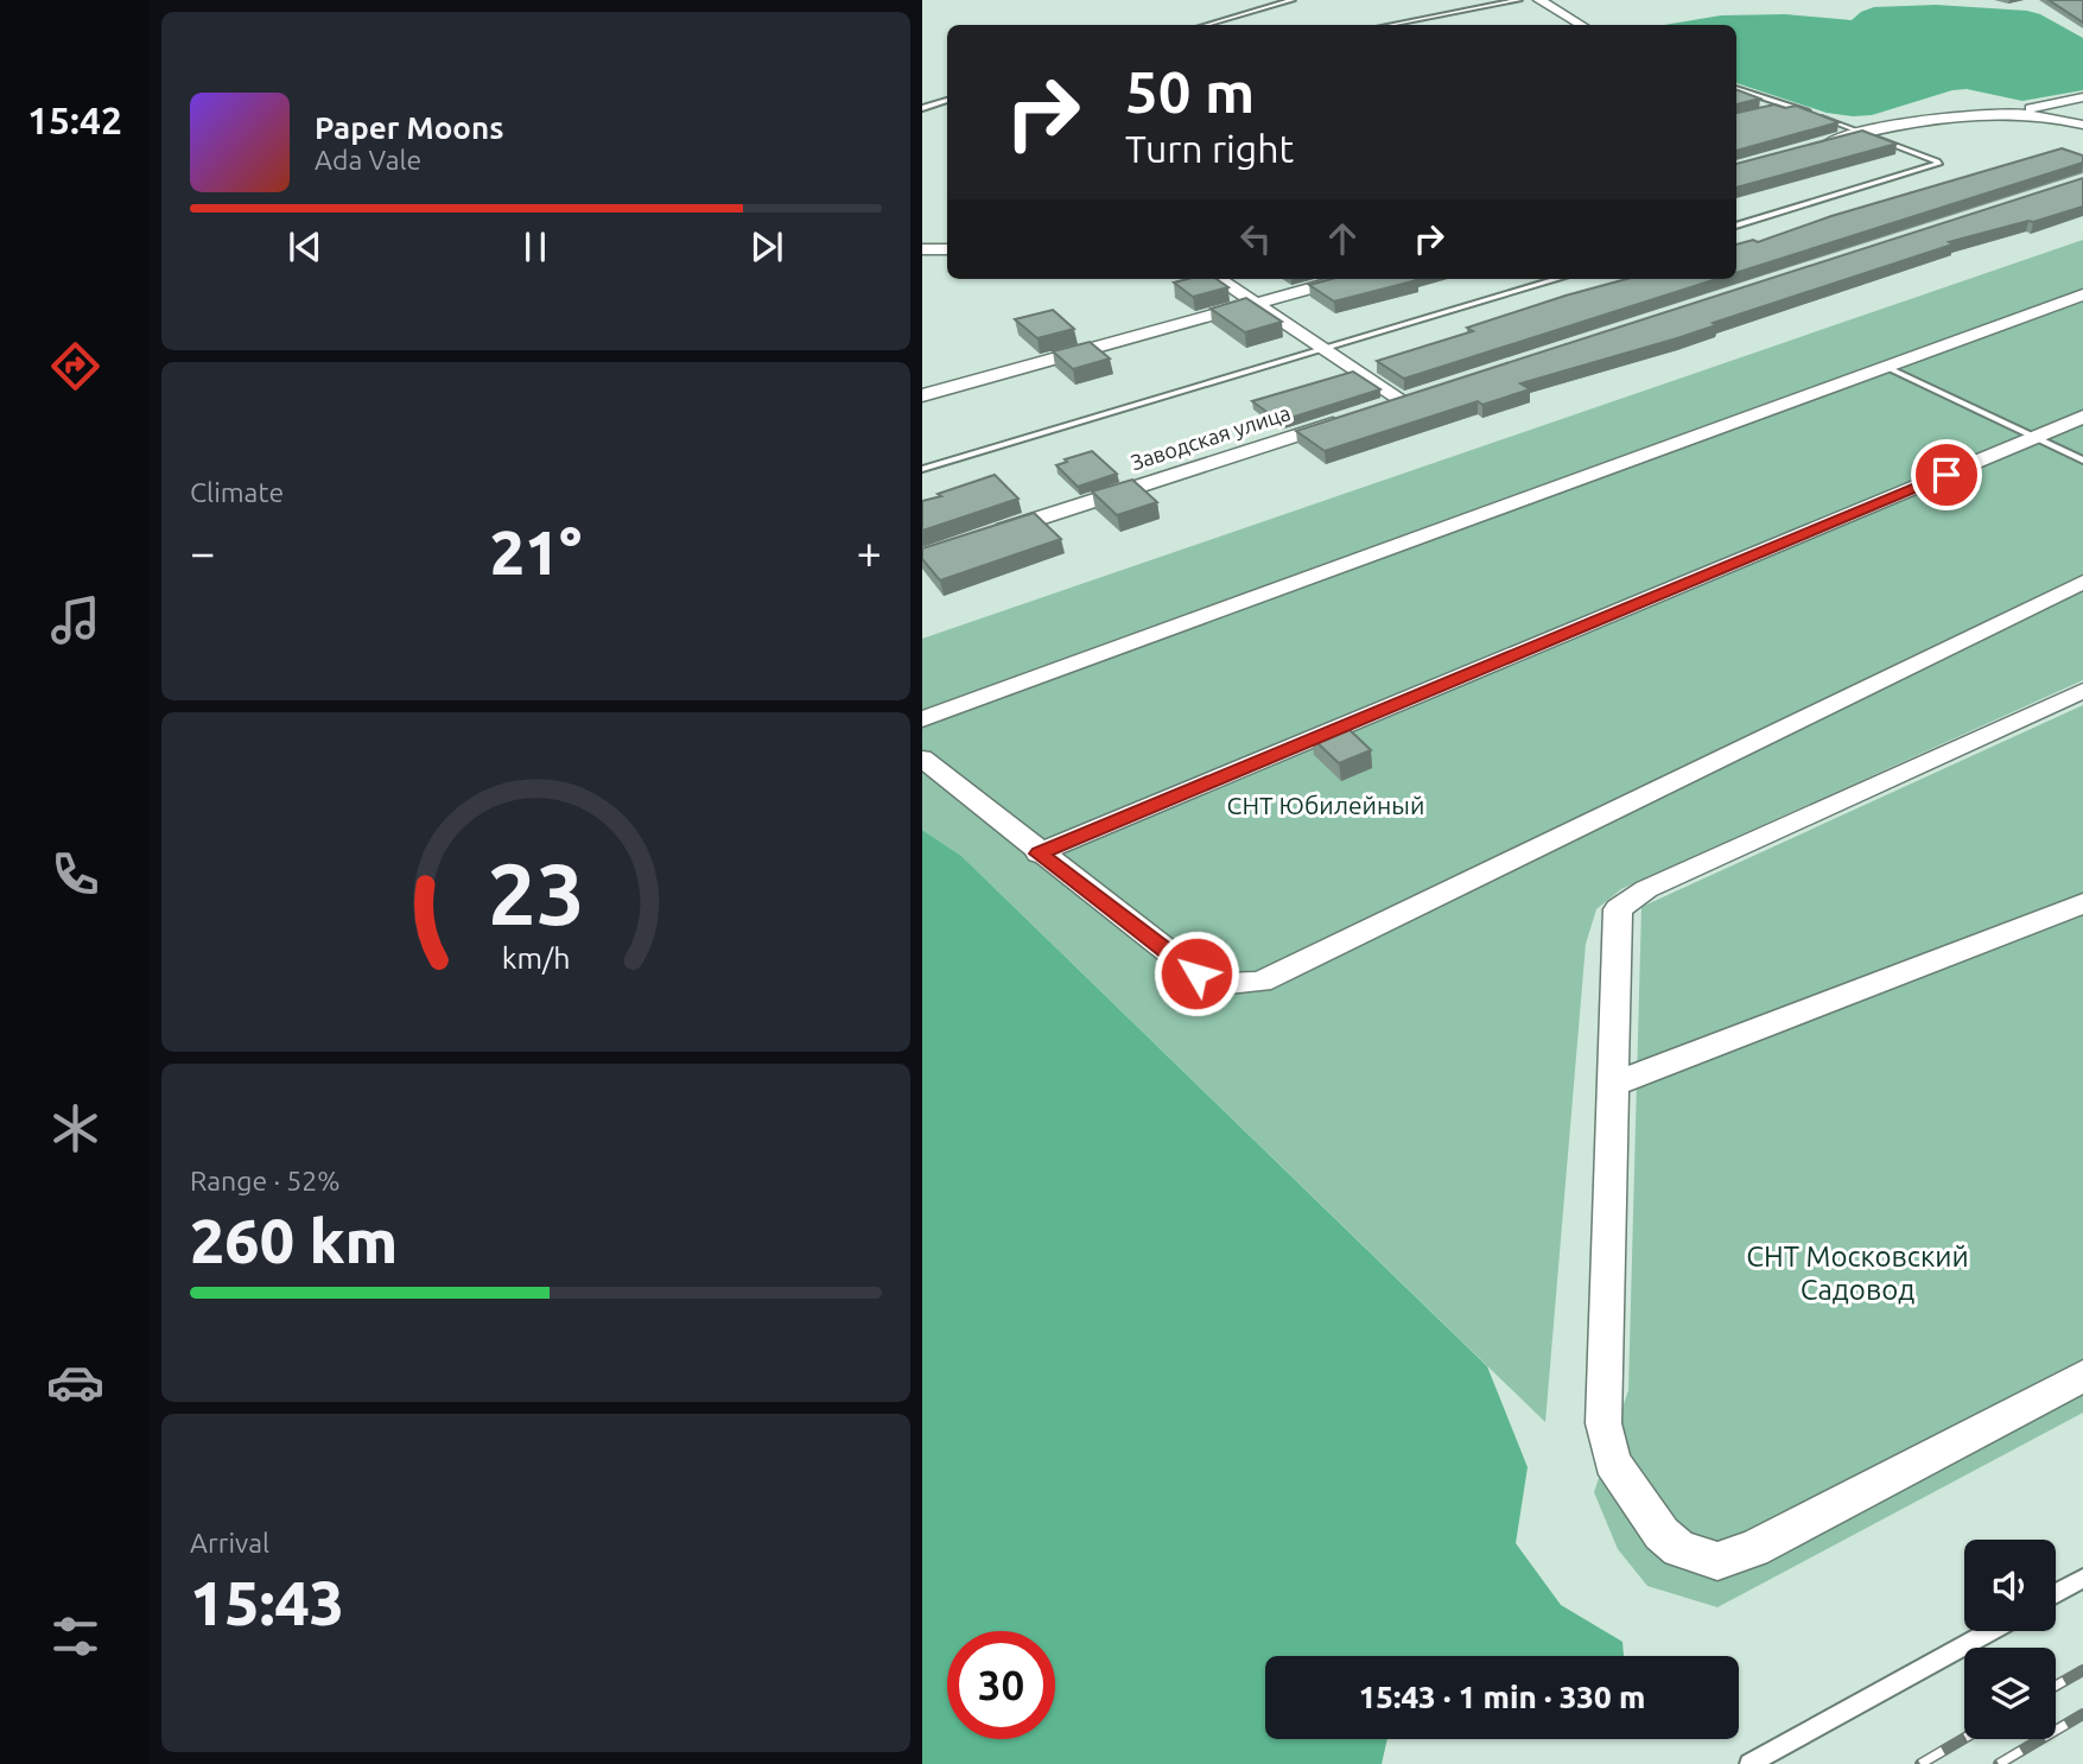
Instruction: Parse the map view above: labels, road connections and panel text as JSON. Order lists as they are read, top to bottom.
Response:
{
  "streets": {
    "street": ["Заводская улица"]
  },
  "parks": ["СНТ Юбилейный", "СНТ Московский Садовод"],
  "page": {
    "tabs": "15:42",
    "turn": ["50 m", "Turn right"],
    "song": ["Paper Moons", "Ada Vale"],
    "tile": [
      "Climate",
      ["Range · 52%", "260 km"],
      ["Arrival", "15:43"]
    ],
    "heat": ["−", "21°", "+"],
    "limit": "30",
    "trip": "15:43 · 1 min · 330 m",
    "gauge": ["23", "km/h"]
  }
}
